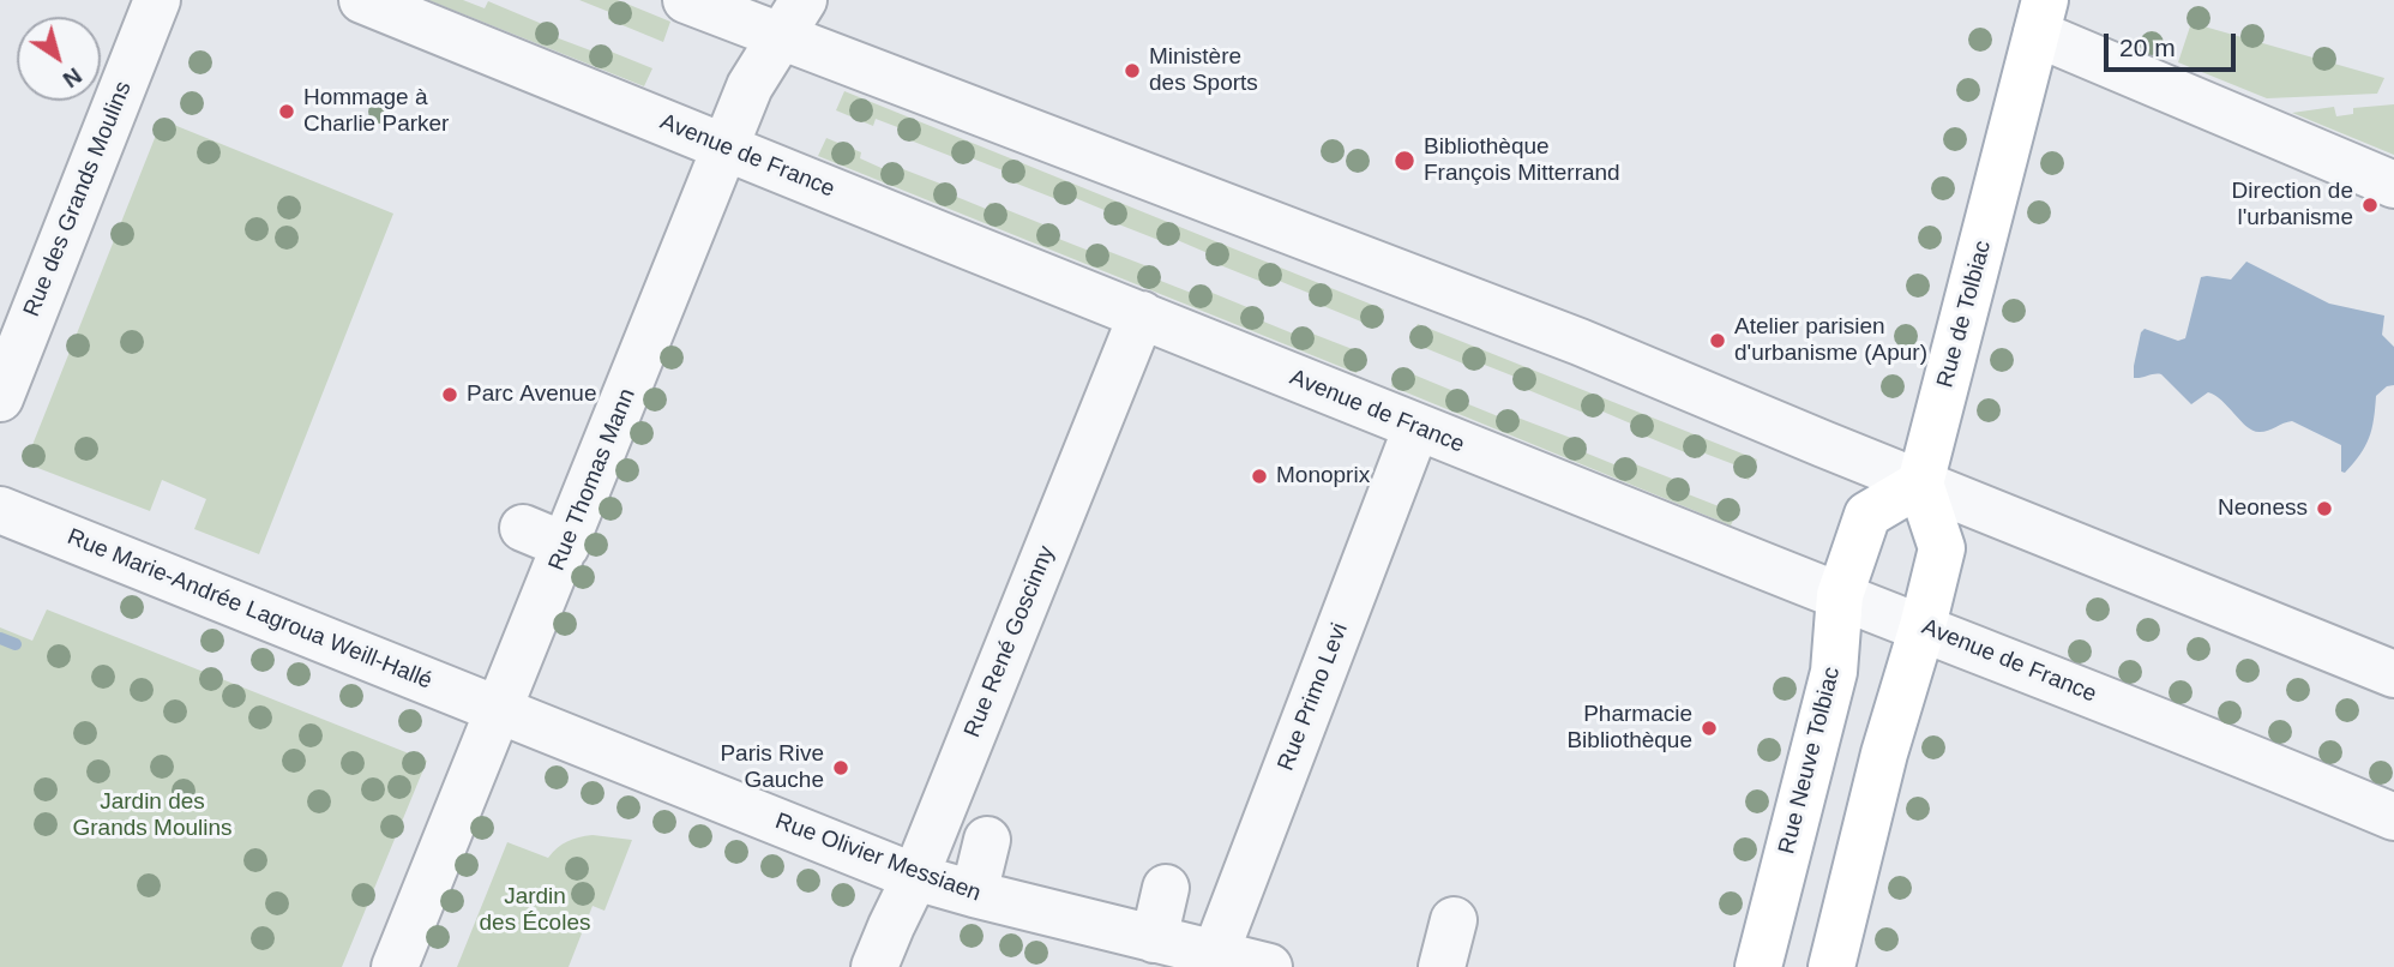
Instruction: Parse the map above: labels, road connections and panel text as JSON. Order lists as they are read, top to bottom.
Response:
{
  "streets": {
    "main road": ["Rue de Tolbiac", "Rue Neuve Tolbiac"],
    "street": [
      "Avenue de France",
      "Rue des Grands Moulins",
      "Rue Thomas Mann",
      "Rue Marie-Andrée Lagroua Weill-Hallé",
      "Rue René Goscinny",
      "Rue Primo Levi",
      "Rue Olivier Messiaen"
    ]
  },
  "crossings": [
    ["Avenue de France", "Rue Thomas Mann"],
    ["Avenue de France", "Rue René Goscinny"],
    ["Avenue de France", "Rue Primo Levi"],
    ["Avenue de France", "Rue Neuve Tolbiac"],
    ["Rue de Tolbiac", "Rue Neuve Tolbiac"],
    ["Rue Thomas Mann", "Rue Marie-Andrée Lagroua Weill-Hallé"],
    ["Rue Thomas Mann", "Rue Olivier Messiaen"],
    ["Rue Marie-Andrée Lagroua Weill-Hallé", "Rue Olivier Messiaen"],
    ["Rue René Goscinny", "Rue Olivier Messiaen"],
    ["Rue Primo Levi", "Rue Olivier Messiaen"]
  ],
  "parks": ["Jardin des Grands Moulins", "Jardin des Écoles"],
  "places": [
    "Ministère des Sports",
    "Hommage à Charlie Parker",
    "Bibliothèque François Mitterrand",
    "Direction de l'urbanisme",
    "Atelier parisien d'urbanisme (Apur)",
    "Parc Avenue",
    "Monoprix",
    "Neoness",
    "Pharmacie Bibliothèque",
    "Paris Rive Gauche"
  ],
  "scale_bar": "20 m",
  "north": "bottom right"
}
